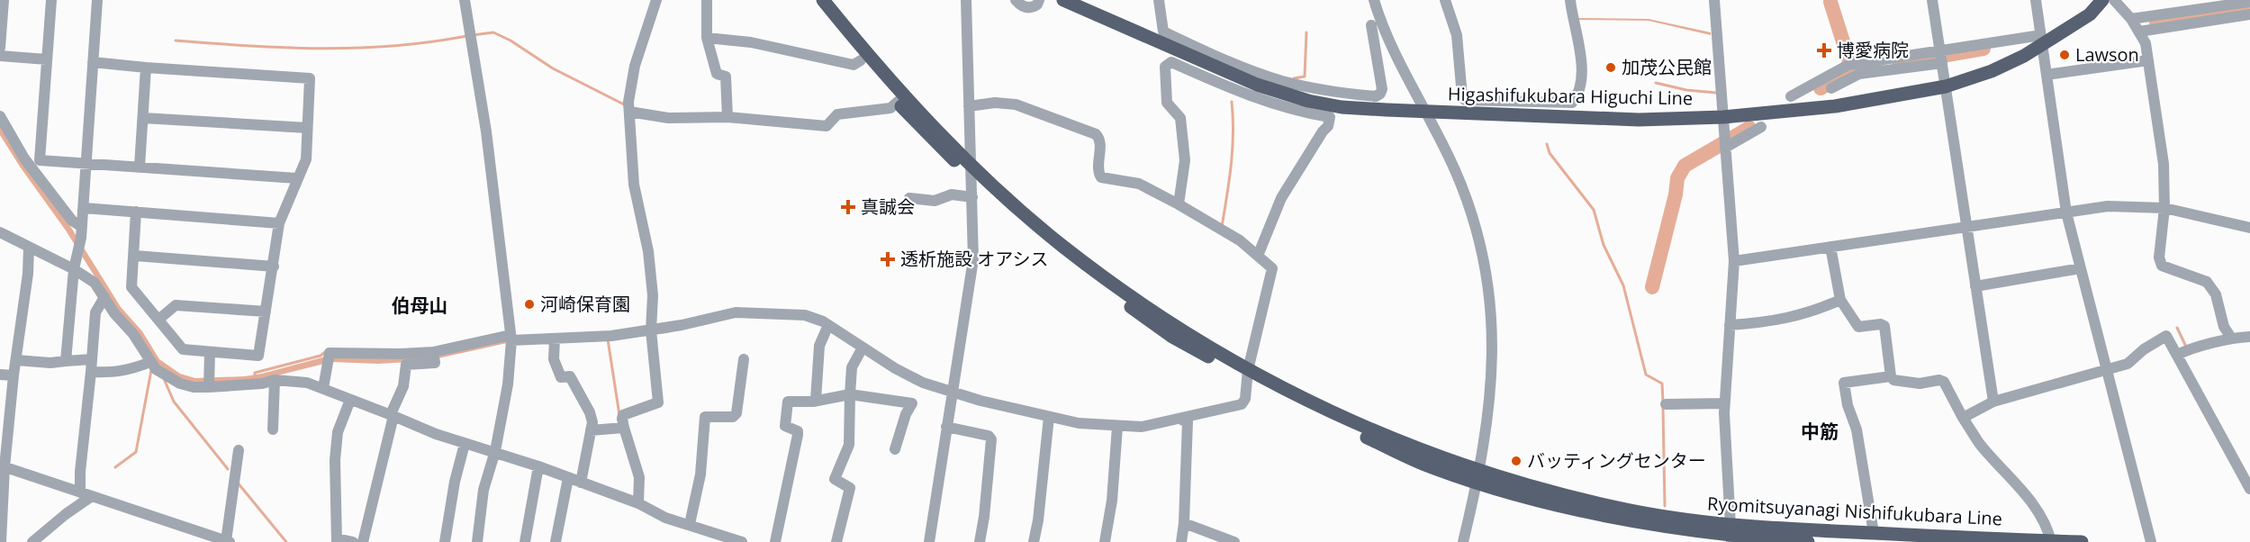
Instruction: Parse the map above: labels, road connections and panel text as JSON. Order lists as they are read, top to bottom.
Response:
{
  "streets": {
    "main road": ["Higashifukubara Higuchi Line", "Ryomitsuyanagi Nishifukubara Line"]
  },
  "districts": ["伯母山", "中筋"],
  "places": {
    "health": ["博愛病院", "真誠会", "透析施設 オアシス"],
    "other": [
      "Lawson",
      "加茂公民館",
      "河崎保育園",
      "バッティングセンター"
    ]
  }
}
